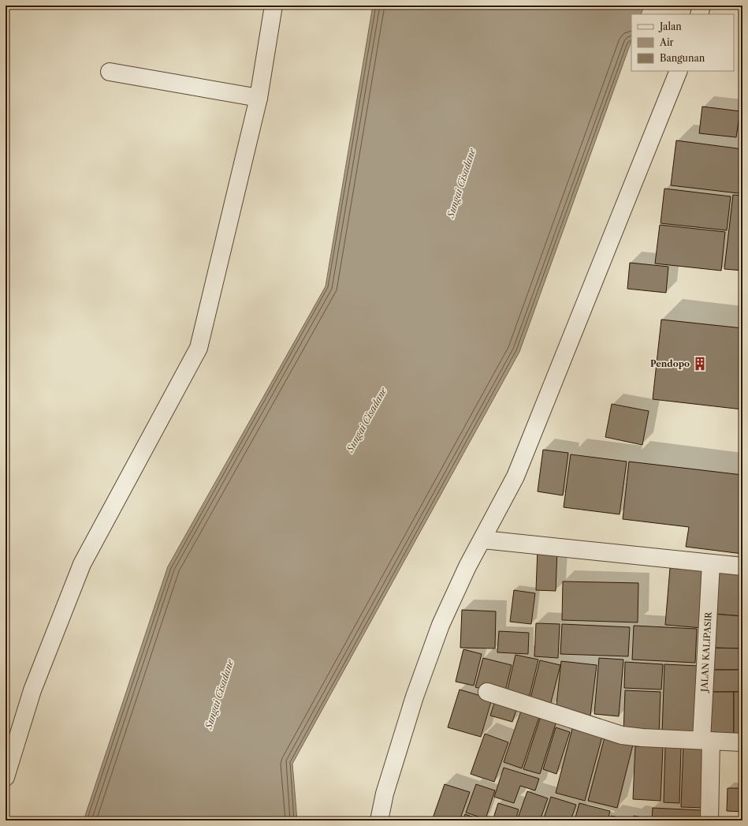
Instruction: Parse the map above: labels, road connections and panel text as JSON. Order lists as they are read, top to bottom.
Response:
{
  "streets": {
    "street": ["JALAN KALIPASIR"]
  },
  "water": ["Sungai Cisadane"],
  "places": {
    "building": ["Pendopo"]
  },
  "legend": ["Jalan", "Air", "Bangunan"]
}
